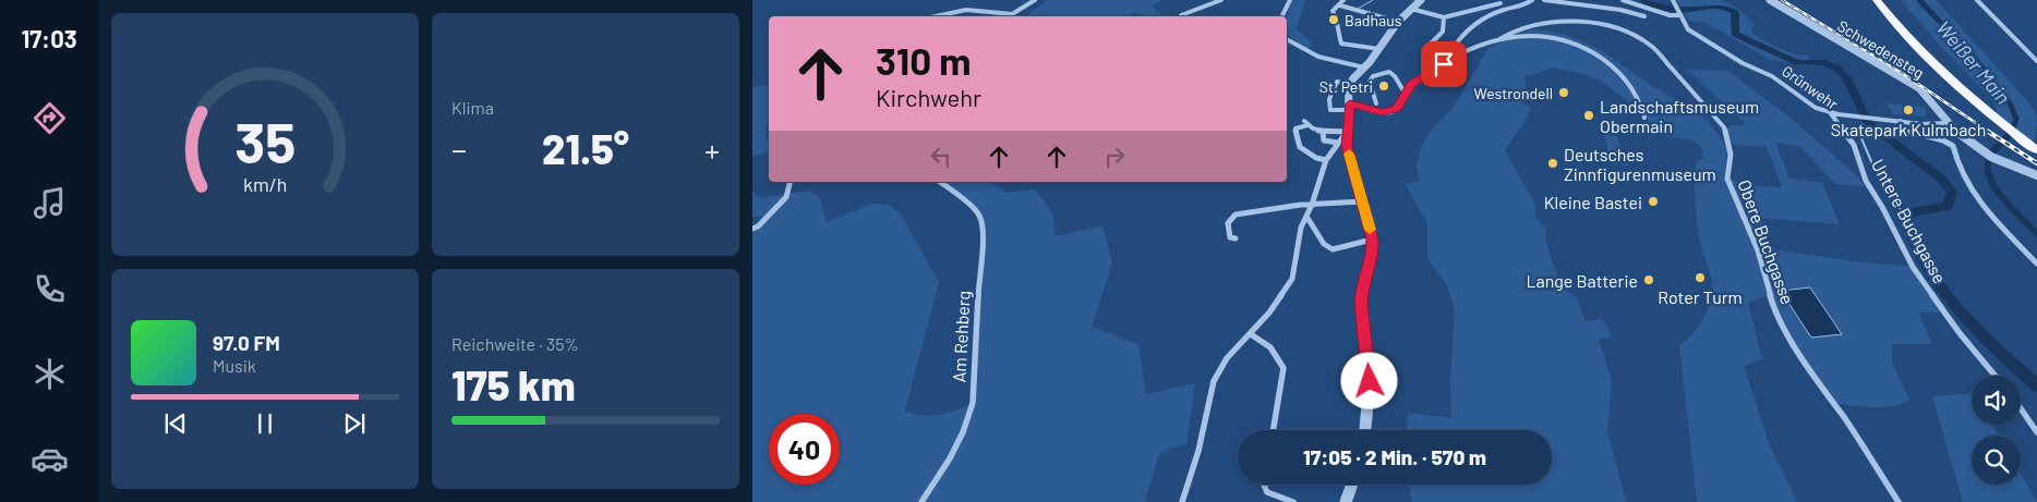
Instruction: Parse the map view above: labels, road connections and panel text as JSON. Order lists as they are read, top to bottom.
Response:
{
  "streets": {
    "street": [
      "Schwedensteg",
      "Grünwehr",
      "Untere Buchgasse",
      "Obere Buchgasse",
      "Am Rehberg"
    ]
  },
  "crossings": [
    ["Grünwehr", "Untere Buchgasse"]
  ],
  "water": ["Weißer Main"],
  "places": [
    "Badhaus",
    "St. Petri",
    "Westrondell",
    "Skatepark Kulmbach",
    "Landschaftsmuseum Obermain",
    "Deutsches Zinnfigurenmuseum",
    "Kleine Bastei",
    "Roter Turm",
    "Lange Batterie"
  ],
  "page": {
    "tabs": "17:03",
    "tile": [
      "Klima",
      ["Reichweite · 35%", "175 km"]
    ],
    "turn": ["310 m", "Kirchwehr"],
    "heat": ["−", "21.5°", "+"],
    "song": ["97.0 FM", "Musik"],
    "limit": "40",
    "trip": "17:05 · 2 Min. · 570 m",
    "gauge": ["35", "km/h"]
  }
}
